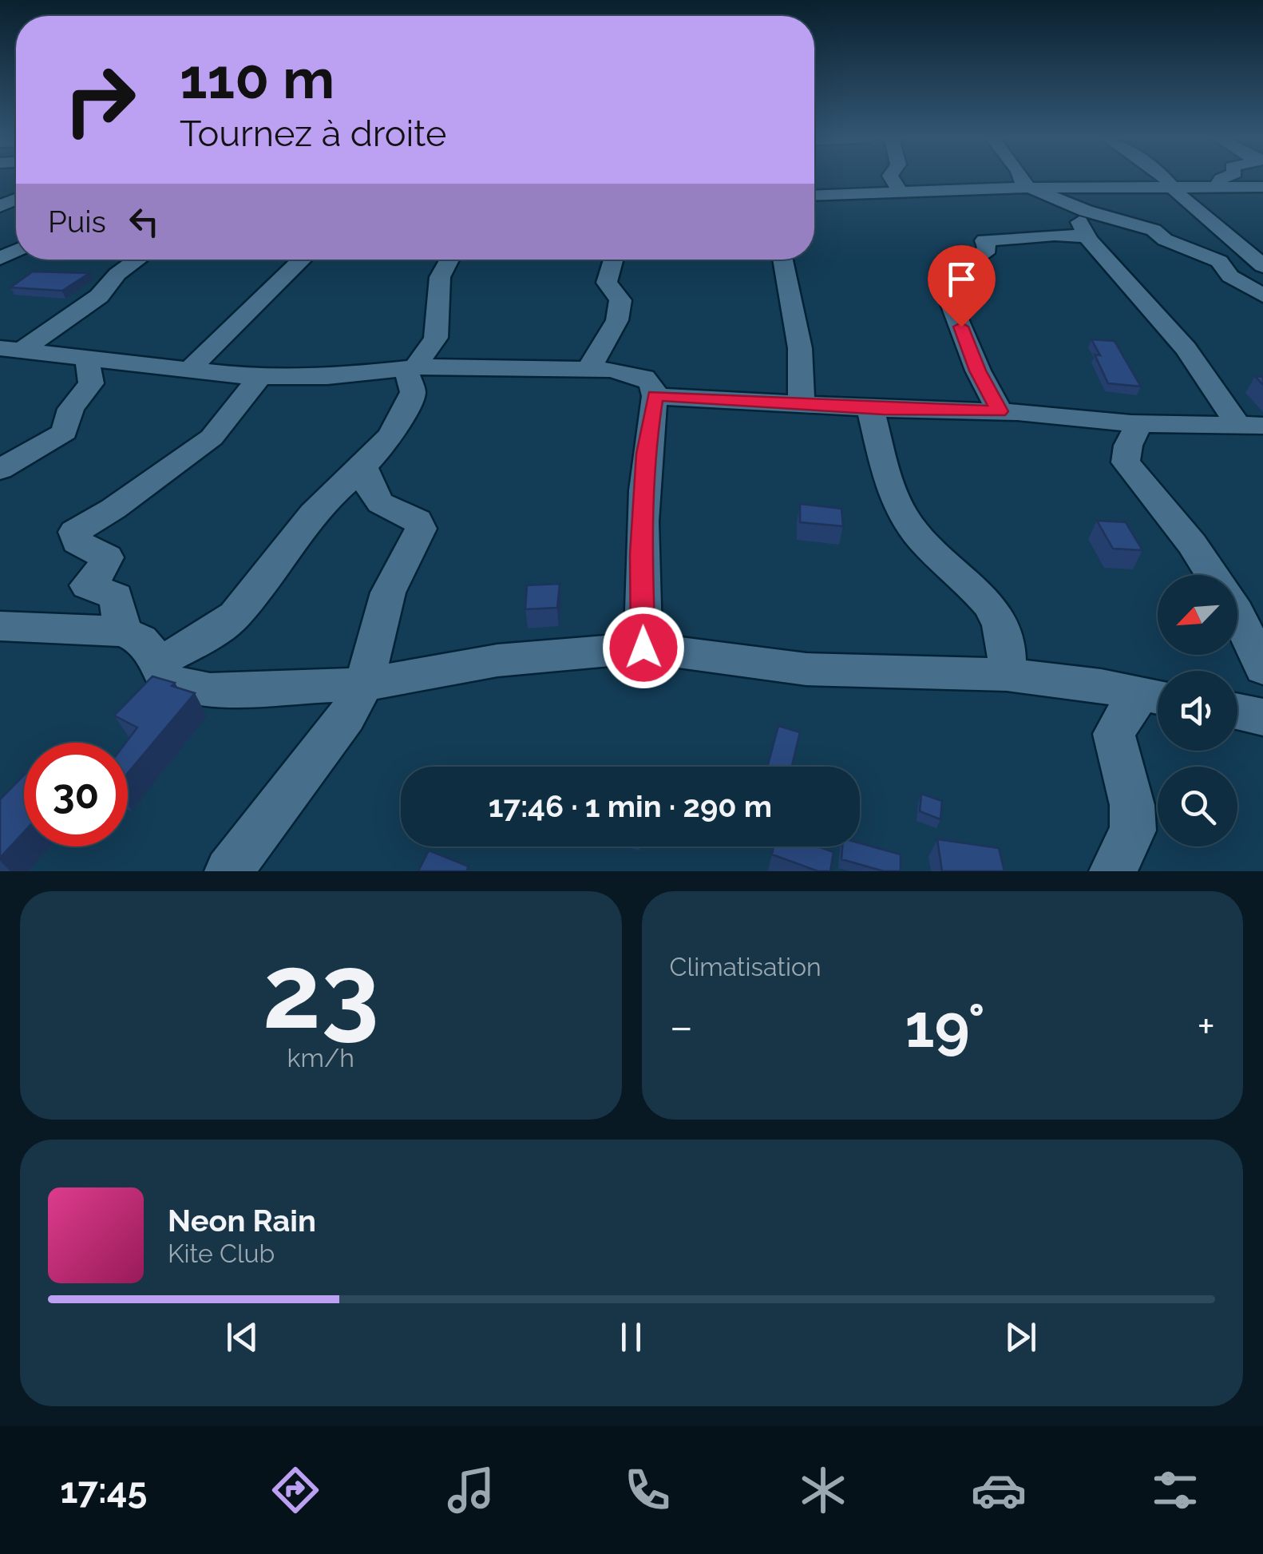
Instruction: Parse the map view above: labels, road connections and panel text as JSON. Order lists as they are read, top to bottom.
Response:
{
  "north": "bottom left",
  "page": {
    "turn": ["110 m", "Tournez à droite"],
    "then": "Puis",
    "limit": "30",
    "trip": "17:46 · 1 min · 290 m",
    "tile": [
      ["23", "km/h"],
      "Climatisation"
    ],
    "heat": ["−", "19°", "+"],
    "song": ["Neon Rain", "Kite Club"],
    "tabs": "17:45"
  }
}
